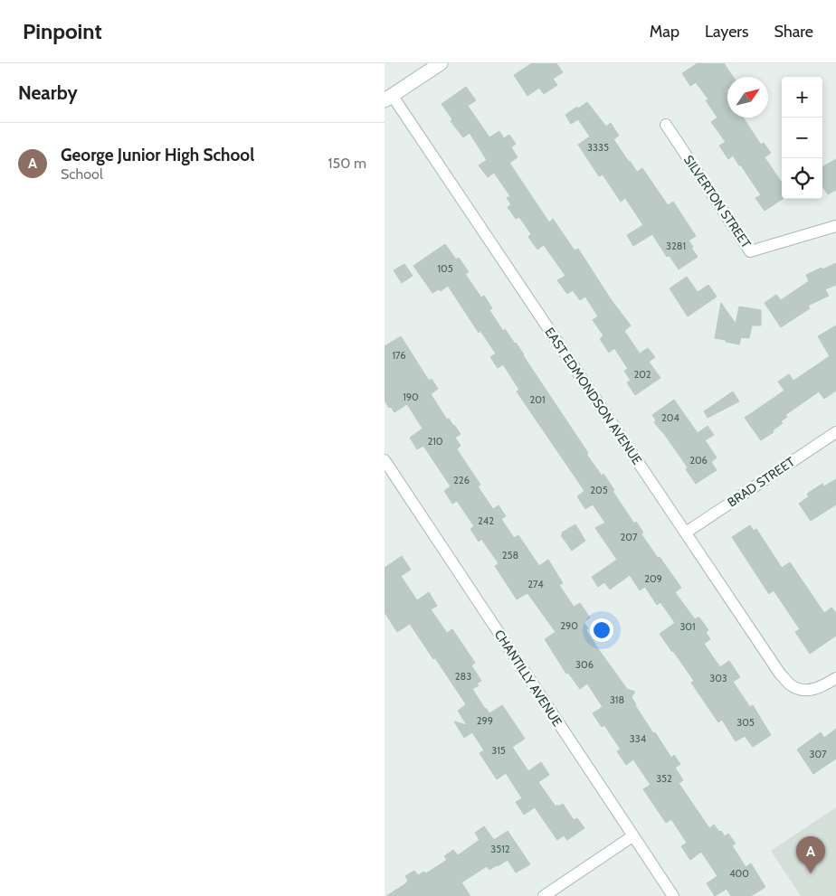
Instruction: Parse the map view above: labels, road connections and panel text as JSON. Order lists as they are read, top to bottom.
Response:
{
  "streets": {
    "street": [
      "SILVERTON STREET",
      "EAST EDMONDSON AVENUE",
      "BRAD STREET",
      "CHANTILLY AVENUE"
    ]
  },
  "crossings": [
    ["EAST EDMONDSON AVENUE", "BRAD STREET"]
  ],
  "house_numbers": [
    "3335",
    "3281",
    "105",
    "176",
    "202",
    "190",
    "201",
    "204",
    "210",
    "206",
    "226",
    "205",
    "242",
    "207",
    "258",
    "209",
    "274",
    "290",
    "301",
    "306",
    "283",
    "303",
    "318",
    "299",
    "305",
    "334",
    "315",
    "307",
    "352",
    "3512",
    "400"
  ],
  "north": "top right",
  "page": {
    "header": "Pinpoint",
    "nav": ["Map", "Layers", "Share"],
    "heading": "Nearby",
    "map_buttons": ["+", "−"],
    "list": [
      {
        "mark": "A",
        "name": "George Junior High School",
        "note": "School",
        "value": "150 m"
      }
    ],
    "pins": "A"
  }
}
